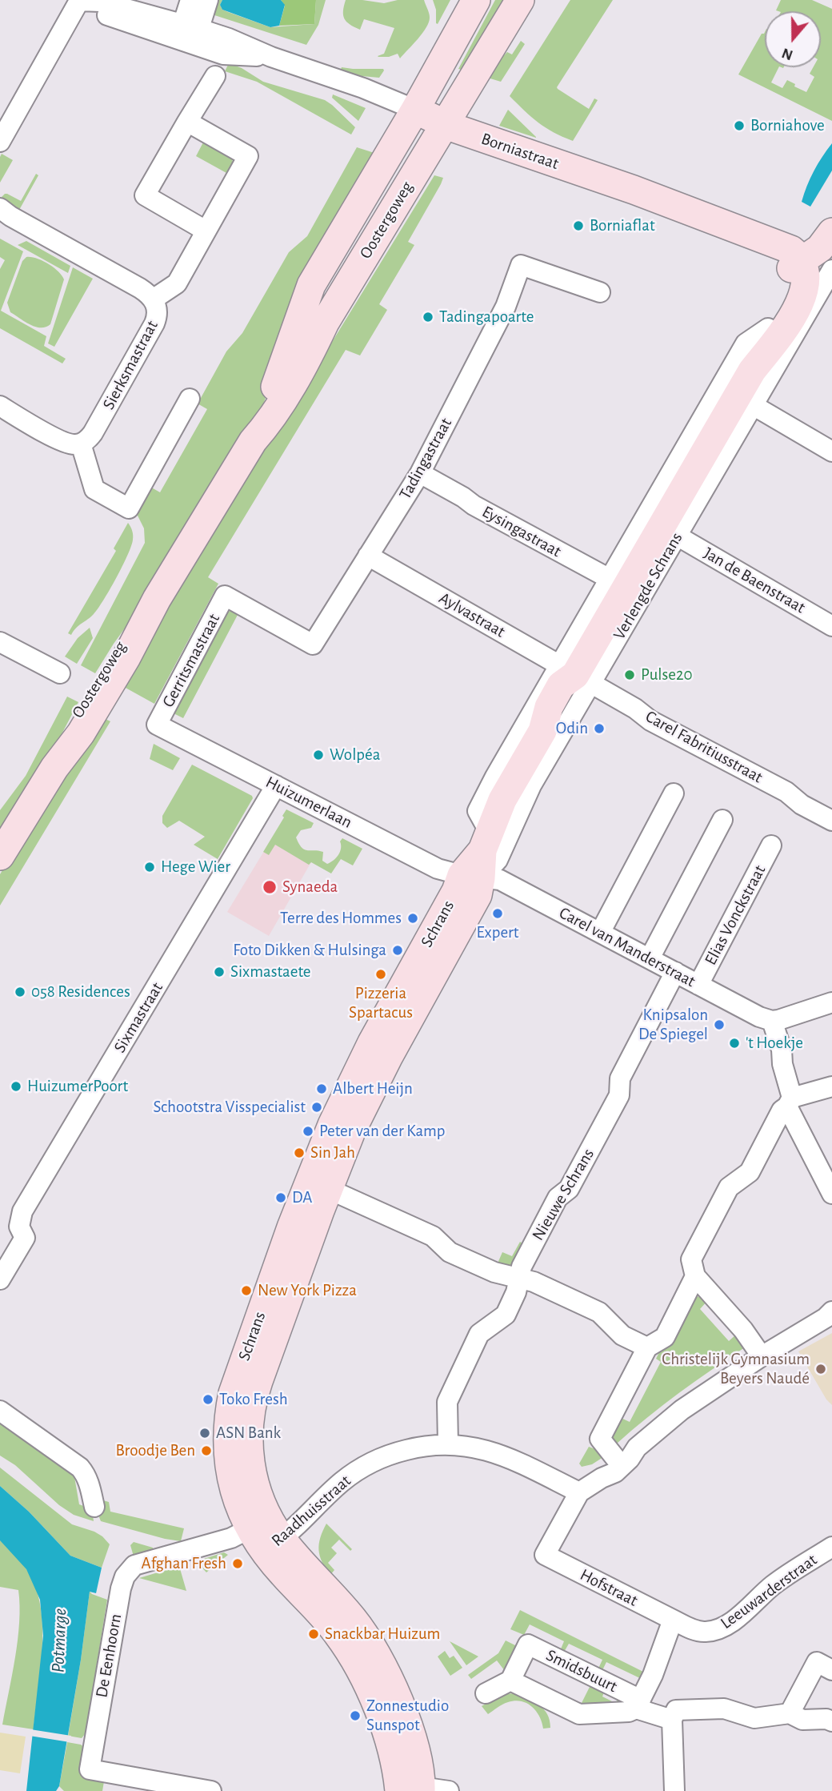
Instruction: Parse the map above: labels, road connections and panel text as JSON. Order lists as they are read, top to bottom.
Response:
{
  "streets": {
    "street": [
      "Borniastraat",
      "Oostergoweg",
      "Sierksmastraat",
      "Tadingastraat",
      "Eysingastraat",
      "Jan de Baenstraat",
      "Verlengde Schrans",
      "Aylvastraat",
      "Gerritsmastraat",
      "Carel Fabritiusstraat",
      "Huizumerlaan",
      "Elias Vonckstraat",
      "Schrans",
      "Carel van Manderstraat",
      "Sixmastraat",
      "Nieuwe Schrans",
      "Raadhuisstraat",
      "Hofstraat",
      "Leeuwarderstraat",
      "De Eenhoorn",
      "Smidsbuurt"
    ]
  },
  "crossings": [
    ["Borniastraat", "Oostergoweg"],
    ["Borniastraat", "Verlengde Schrans"],
    ["Tadingastraat", "Eysingastraat"],
    ["Tadingastraat", "Aylvastraat"],
    ["Tadingastraat", "Gerritsmastraat"],
    ["Eysingastraat", "Verlengde Schrans"],
    ["Jan de Baenstraat", "Verlengde Schrans"],
    ["Verlengde Schrans", "Aylvastraat"],
    ["Verlengde Schrans", "Carel Fabritiusstraat"],
    ["Verlengde Schrans", "Huizumerlaan"],
    ["Verlengde Schrans", "Schrans"],
    ["Verlengde Schrans", "Carel van Manderstraat"],
    ["Aylvastraat", "Carel Fabritiusstraat"],
    ["Gerritsmastraat", "Huizumerlaan"],
    ["Huizumerlaan", "Schrans"],
    ["Huizumerlaan", "Carel van Manderstraat"],
    ["Huizumerlaan", "Sixmastraat"],
    ["Elias Vonckstraat", "Carel van Manderstraat"],
    ["Schrans", "Carel van Manderstraat"],
    ["Schrans", "Raadhuisstraat"],
    ["Schrans", "De Eenhoorn"],
    ["Carel van Manderstraat", "Nieuwe Schrans"],
    ["Nieuwe Schrans", "Raadhuisstraat"],
    ["Raadhuisstraat", "Hofstraat"],
    ["Raadhuisstraat", "De Eenhoorn"],
    ["Hofstraat", "Leeuwarderstraat"]
  ],
  "water": ["Potmarge"],
  "places": [
    "Borniahove",
    "Borniaflat",
    "Tadingapoarte",
    "Pulse20",
    "Odin",
    "Wolpéa",
    "Hege Wier",
    "Synaeda",
    "Expert",
    "Terre des Hommes",
    "Foto Dikken & Hulsinga",
    "Sixmastaete",
    "Pizzeria Spartacus",
    "058 Residences",
    "Knipsalon De Spiegel",
    "'t Hoekje",
    "HuizumerPoort",
    "Albert Heijn",
    "Schootstra Visspecialist",
    "Peter van der Kamp",
    "Sin Jah",
    "DA",
    "New York Pizza",
    "Christelijk Gymnasium Beyers Naudé",
    "Toko Fresh",
    "ASN Bank",
    "Broodje Ben",
    "Afghan Fresh",
    "Snackbar Huizum",
    "Zonnestudio Sunspot"
  ],
  "north": "bottom"
}
